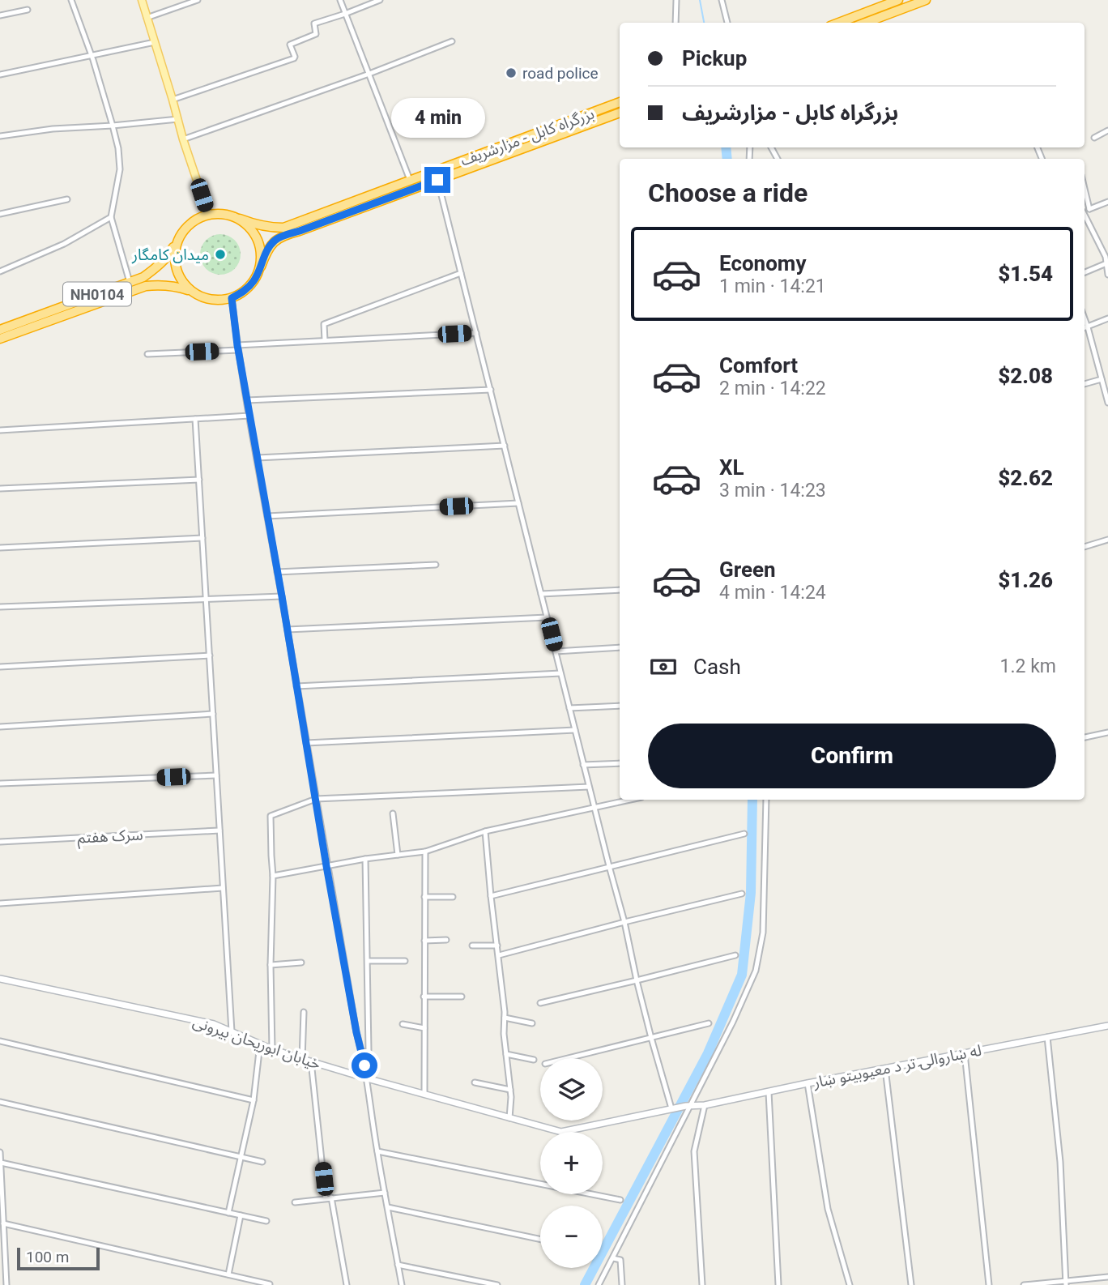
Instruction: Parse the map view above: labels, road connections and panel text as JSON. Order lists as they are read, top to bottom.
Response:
{
  "streets": {
    "highway": ["بزرگراه کابل - مزارشریف", "NH0104"],
    "street": ["سرک هفتم", "خیابان ابوریحان بیرونی", "له ښاروالۍ تر د معیوبیتو ښار"]
  },
  "crossings": [
    ["بزرگراه کابل - مزارشریف", "NH0104"],
    ["خیابان ابوریحان بیرونی", "له ښاروالۍ تر د معیوبیتو ښار"]
  ],
  "places": ["road police", "میدان کامگار"],
  "scale_bar": "100 m",
  "page": {
    "banner": ["Pickup", "بزرگراه کابل - مزارشریف"],
    "bubble": "4 min",
    "heading": "Choose a ride",
    "list": [
      {
        "name": "Economy",
        "note": "1 min · 14:21",
        "value": "$1.54"
      },
      {
        "name": "Comfort",
        "note": "2 min · 14:22",
        "value": "$2.08"
      },
      {
        "name": "XL",
        "note": "3 min · 14:23",
        "value": "$2.62"
      },
      {
        "name": "Green",
        "note": "4 min · 14:24",
        "value": "$1.26"
      }
    ],
    "pay": ["Cash", "1.2 km"],
    "buttons": "Confirm",
    "map_buttons": ["+", "−"],
    "scale": "100 m"
  }
}
